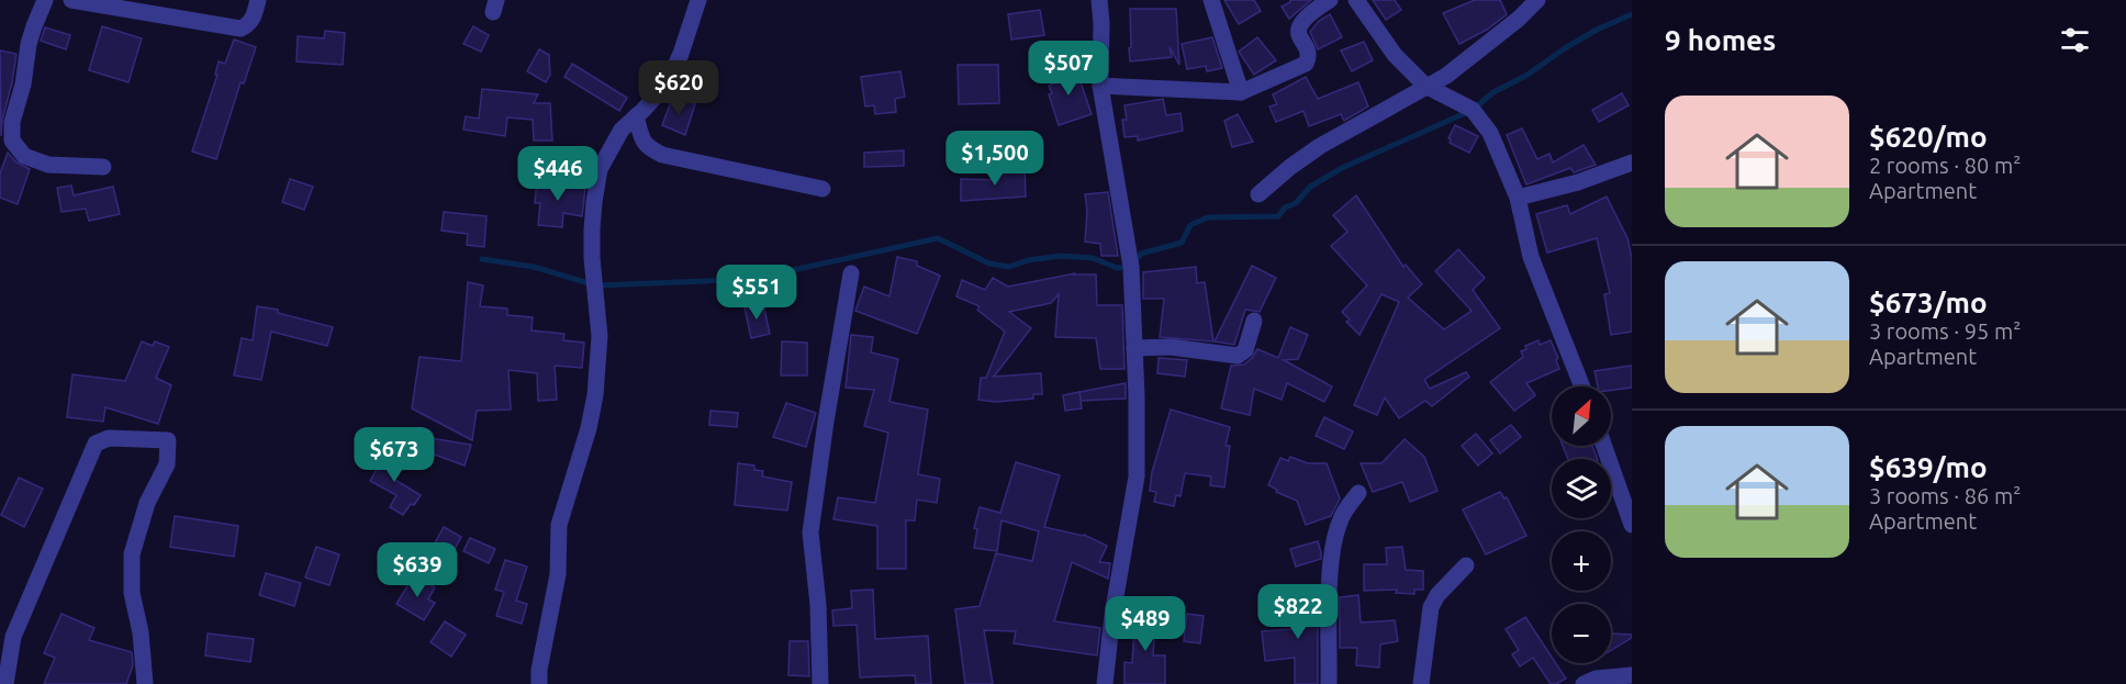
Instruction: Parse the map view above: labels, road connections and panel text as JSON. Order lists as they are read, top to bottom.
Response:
{
  "north": "top right",
  "page": {
    "heading": "9 homes",
    "price": [
      "$507",
      "$620",
      "$1,500",
      "$446",
      "$551",
      "$673",
      "$639",
      "$822",
      "$489"
    ],
    "list": [
      {
        "name": "$620/mo",
        "note": "2 rooms · 80 m² · Apartment"
      },
      {
        "name": "$673/mo",
        "note": "3 rooms · 95 m² · Apartment"
      },
      {
        "name": "$639/mo",
        "note": "3 rooms · 86 m² · Apartment"
      }
    ],
    "map_buttons": ["+", "−"]
  }
}
